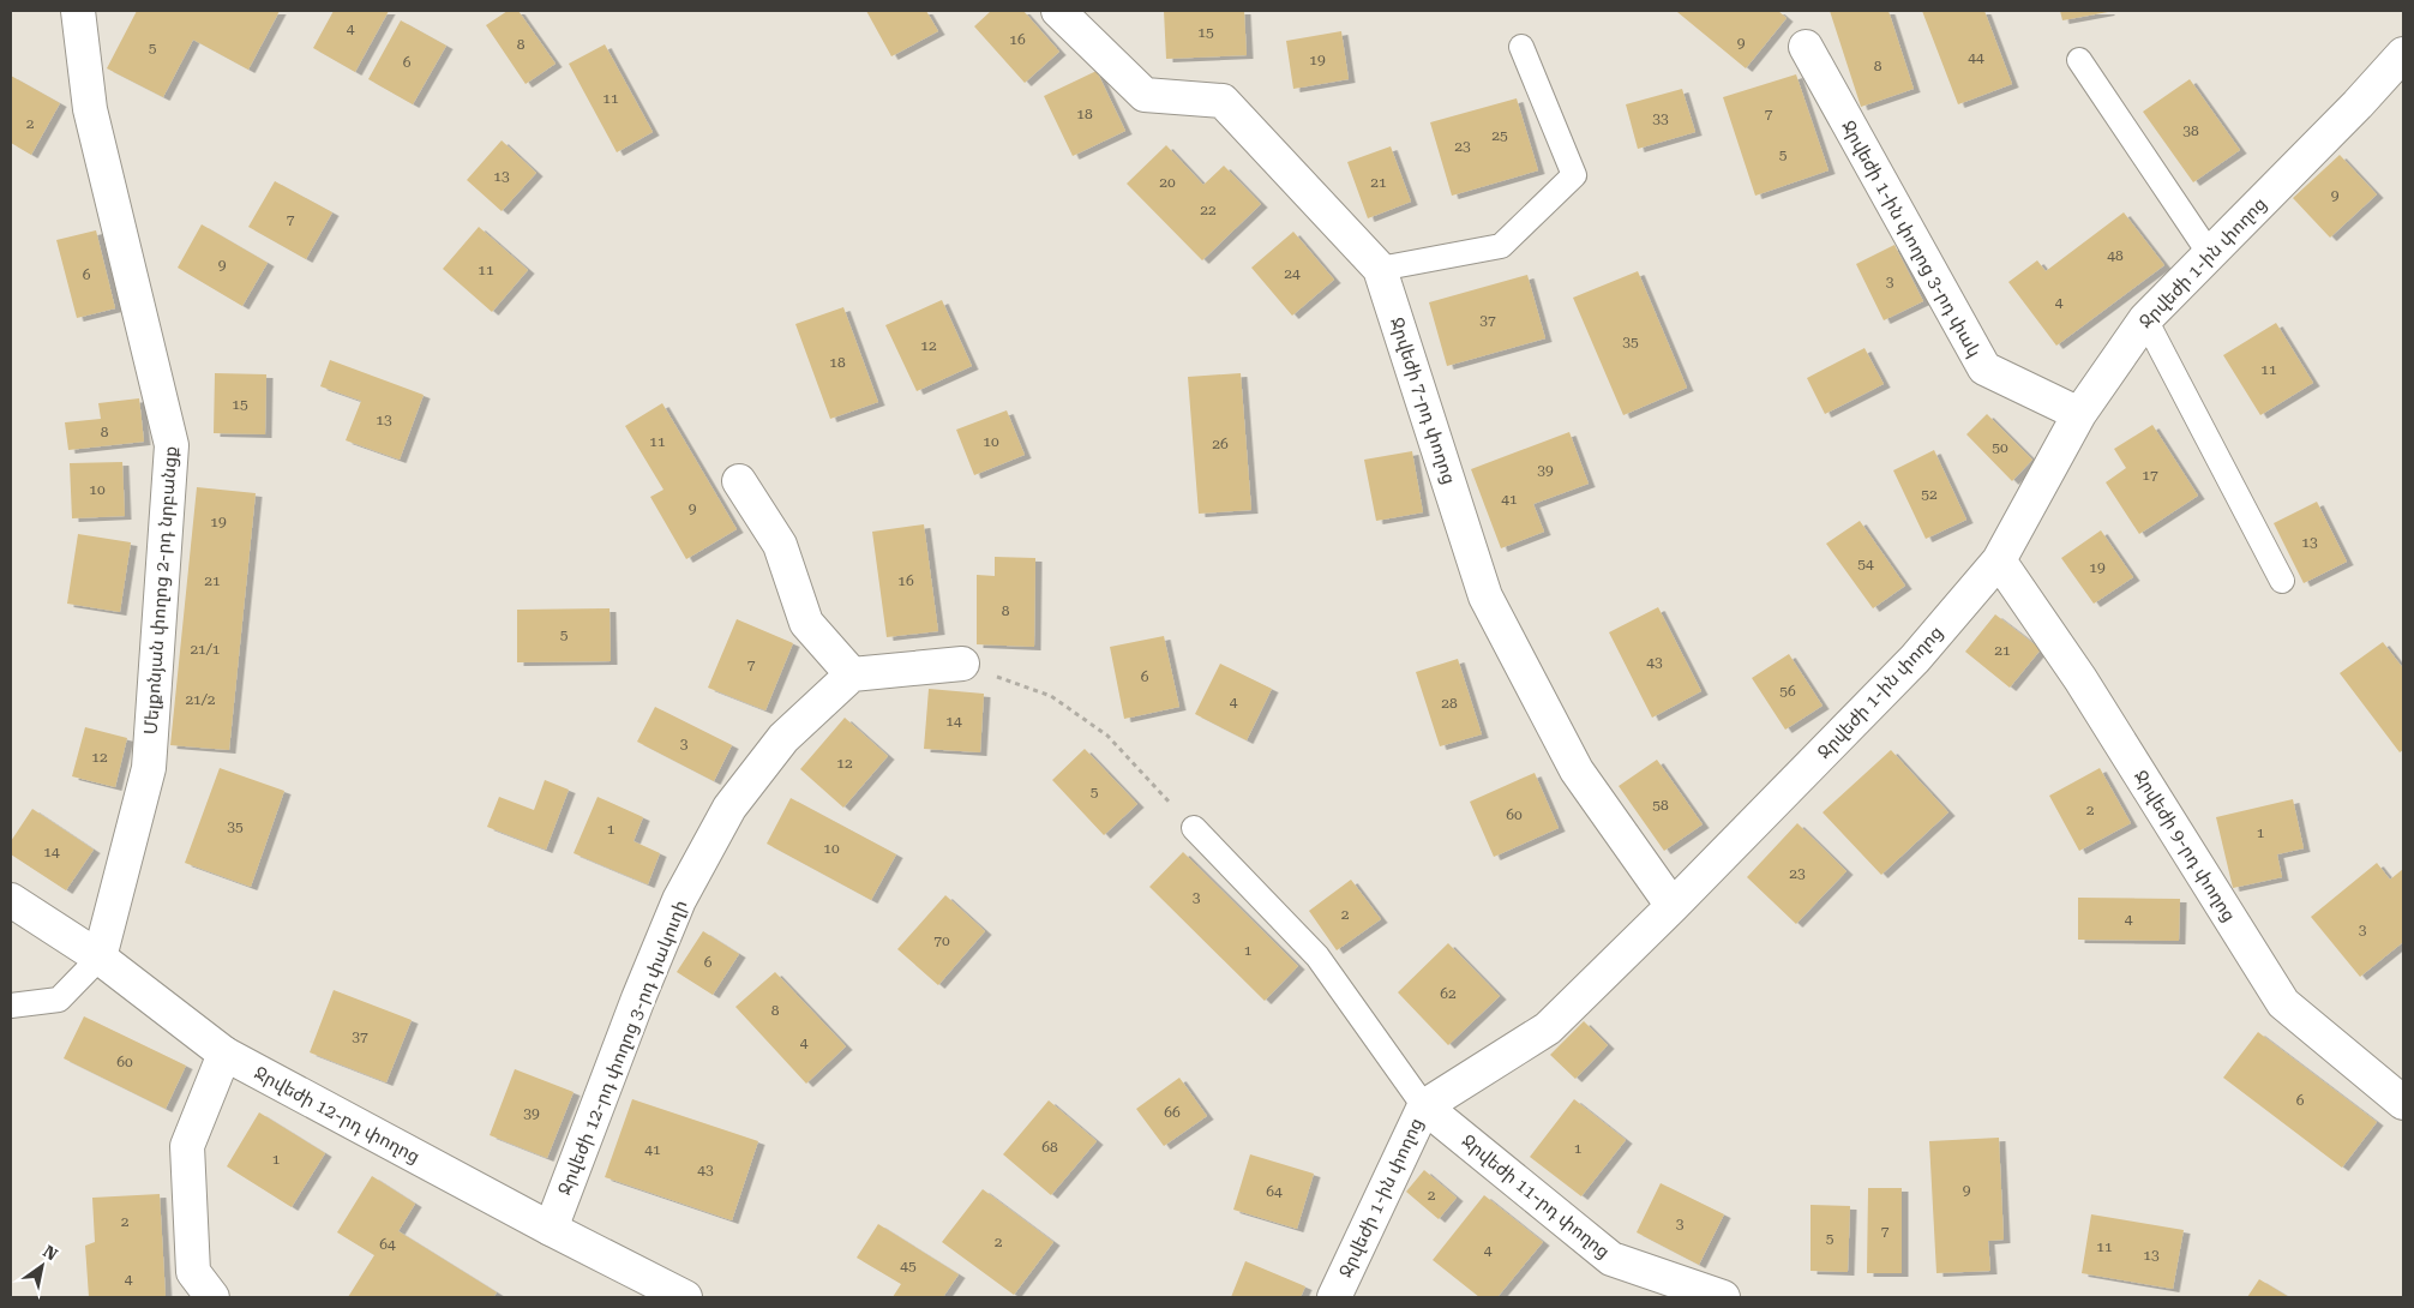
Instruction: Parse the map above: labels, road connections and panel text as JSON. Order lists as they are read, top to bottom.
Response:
{
  "streets": {
    "street": [
      "Ջրվեժի 1-ին փողոց 3-րդ փակ",
      "Ջրվեժի 1-ին փողոց",
      "Ջրվեժի 7-րդ փողոց",
      "Մելքոնյան փողոց 2-րդ նրբանցք",
      "Ջրվեժի 9-րդ փողոց",
      "Ջրվեժի 12-րդ փողոց 3-րդ փակուղի",
      "Ջրվեժի 12-րդ փողոց",
      "Ջրվեժի 11-րդ փողոց"
    ]
  },
  "crossings": [
    ["Ջրվեժի 1-ին փողոց 3-րդ փակ", "Ջրվեժի 1-ին փողոց"],
    ["Ջրվեժի 1-ին փողոց", "Ջրվեժի 7-րդ փողոց"],
    ["Ջրվեժի 1-ին փողոց", "Ջրվեժի 9-րդ փողոց"],
    ["Ջրվեժի 1-ին փողոց", "Ջրվեժի 11-րդ փողոց"],
    ["Մելքոնյան փողոց 2-րդ նրբանցք", "Ջրվեժի 12-րդ փողոց"],
    ["Ջրվեժի 12-րդ փողոց 3-րդ փակուղի", "Ջրվեժի 12-րդ փողոց"]
  ],
  "house_numbers": [
    "4",
    "15",
    "16",
    "9",
    "8",
    "5",
    "44",
    "19",
    "6",
    "8",
    "11",
    "18",
    "7",
    "33",
    "2",
    "38",
    "25",
    "23",
    "5",
    "13",
    "20",
    "21",
    "9",
    "22",
    "7",
    "48",
    "9",
    "11",
    "24",
    "6",
    "3",
    "4",
    "37",
    "35",
    "12",
    "18",
    "11",
    "15",
    "13",
    "8",
    "11",
    "10",
    "26",
    "50",
    "39",
    "17",
    "10",
    "52",
    "41",
    "9",
    "19",
    "13",
    "54",
    "19",
    "21",
    "16",
    "8",
    "5",
    "21/1",
    "21",
    "43",
    "7",
    "6",
    "56",
    "21/2",
    "4",
    "28",
    "14",
    "3",
    "12",
    "12",
    "5",
    "58",
    "2",
    "60",
    "35",
    "1",
    "1",
    "10",
    "14",
    "23",
    "3",
    "2",
    "4",
    "3",
    "70",
    "1",
    "6",
    "62",
    "8",
    "37",
    "4",
    "60",
    "6",
    "66",
    "39",
    "68",
    "1",
    "41",
    "1",
    "43",
    "9",
    "64",
    "2",
    "2",
    "3",
    "7",
    "5",
    "2",
    "64",
    "11",
    "4",
    "13",
    "45",
    "4"
  ],
  "north": "top right"
}
